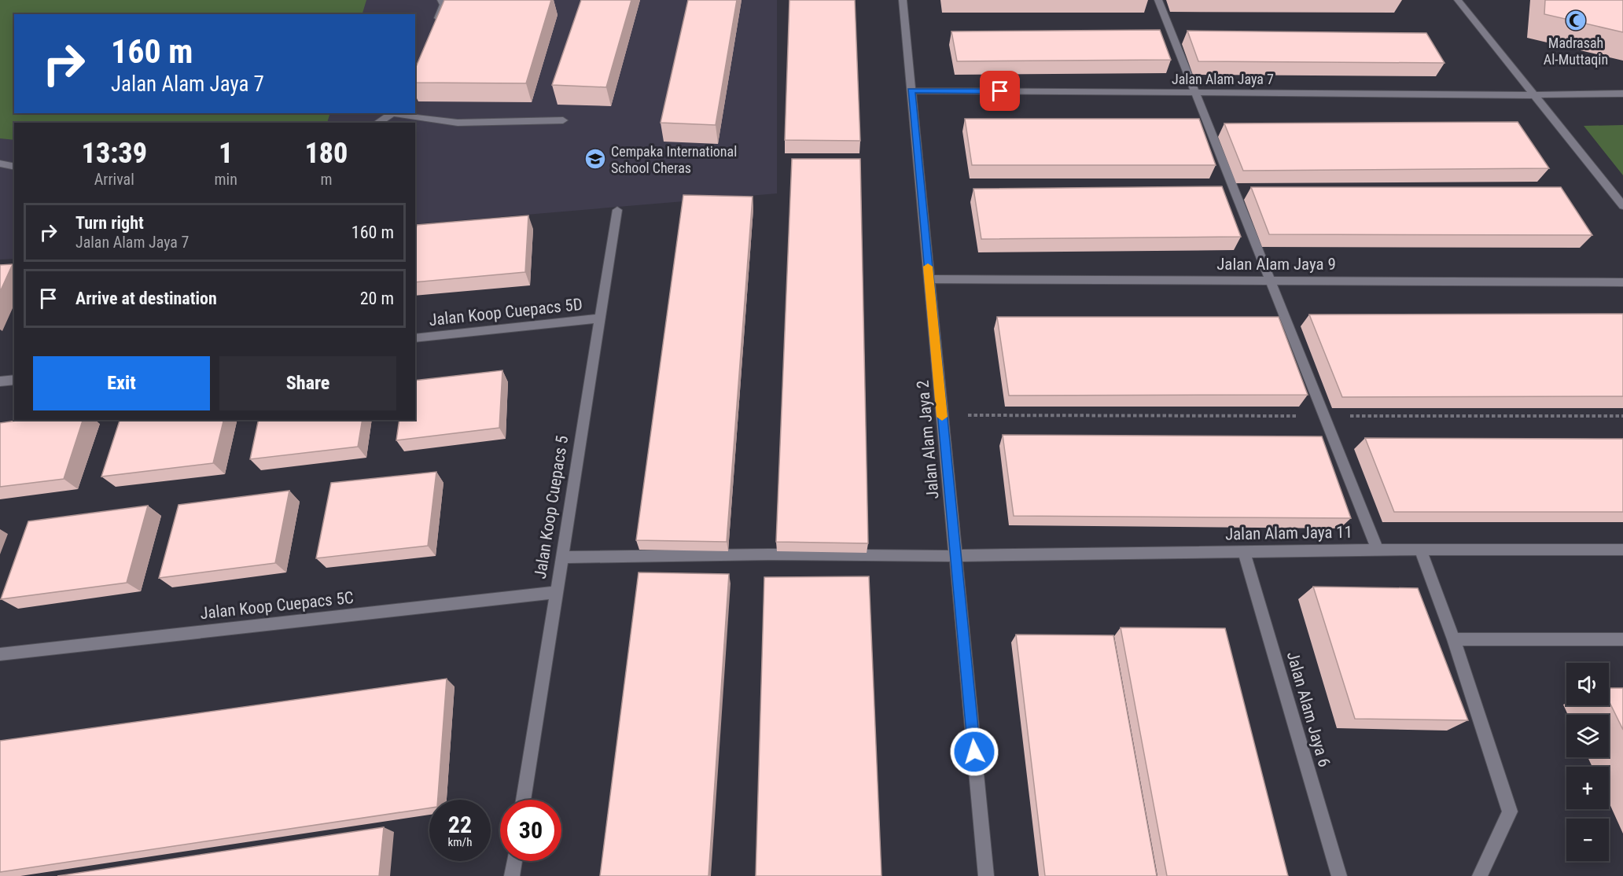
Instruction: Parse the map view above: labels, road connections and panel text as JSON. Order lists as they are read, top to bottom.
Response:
{
  "streets": {
    "street": [
      "Jalan Alam Jaya 7",
      "Jalan Alam Jaya 9",
      "Jalan Koop Cuepacs 5D",
      "Jalan Alam Jaya 2",
      "Jalan Koop Cuepacs 5",
      "Jalan Alam Jaya 11",
      "Jalan Koop Cuepacs 5C",
      "Jalan Alam Jaya 6"
    ]
  },
  "crossings": [
    ["Jalan Alam Jaya 7", "Jalan Alam Jaya 2"],
    ["Jalan Alam Jaya 9", "Jalan Alam Jaya 2"],
    ["Jalan Koop Cuepacs 5D", "Jalan Koop Cuepacs 5"],
    ["Jalan Alam Jaya 2", "Jalan Alam Jaya 11"],
    ["Jalan Koop Cuepacs 5", "Jalan Alam Jaya 11"],
    ["Jalan Koop Cuepacs 5", "Jalan Koop Cuepacs 5C"],
    ["Jalan Alam Jaya 11", "Jalan Alam Jaya 6"]
  ],
  "places": {
    "mosque": ["Madrasah Al-Muttaqin"],
    "school or university": ["Cempaka International School Cheras"]
  },
  "page": {
    "turn": ["160 m", "Jalan Alam Jaya 7"],
    "eta": [
      "13:39",
      "Arrival",
      "1",
      "min",
      "180",
      "m"
    ],
    "list": [
      {
        "name": "Turn right",
        "note": "Jalan Alam Jaya 7",
        "value": "160 m"
      },
      {
        "name": "Arrive at destination",
        "value": "20 m"
      }
    ],
    "buttons": ["Exit", "Share"],
    "map_buttons": ["+", "−"],
    "speed": "22 km/h",
    "limit": "30"
  }
}
